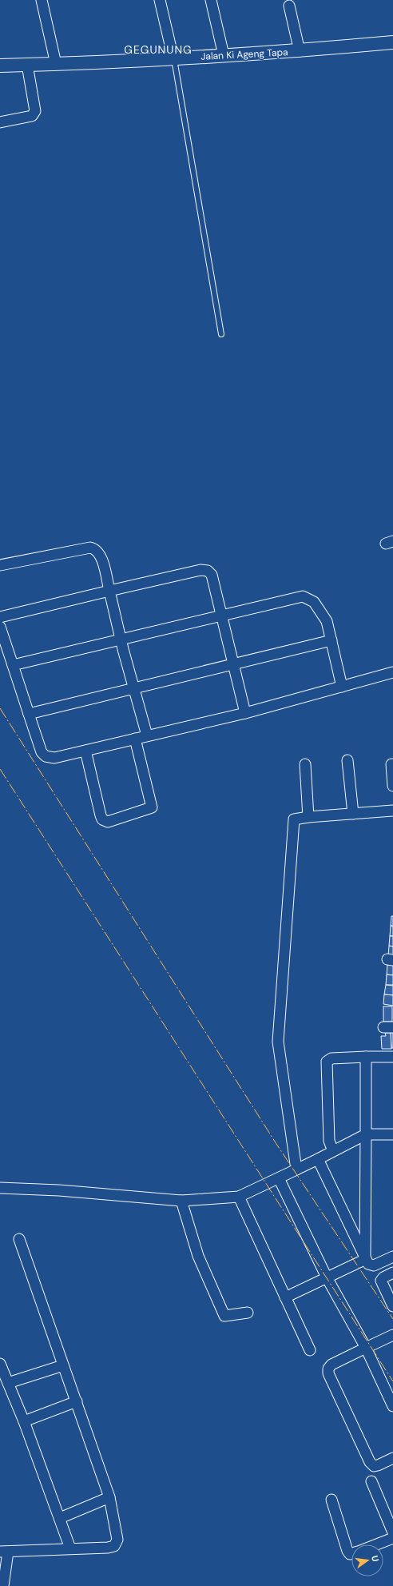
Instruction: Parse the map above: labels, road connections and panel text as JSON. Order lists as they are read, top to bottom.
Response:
{
  "streets": {
    "street": ["Jalan Ki Ageng Tapa"]
  },
  "districts": ["GEGUNUNG"],
  "north": "right"
}
